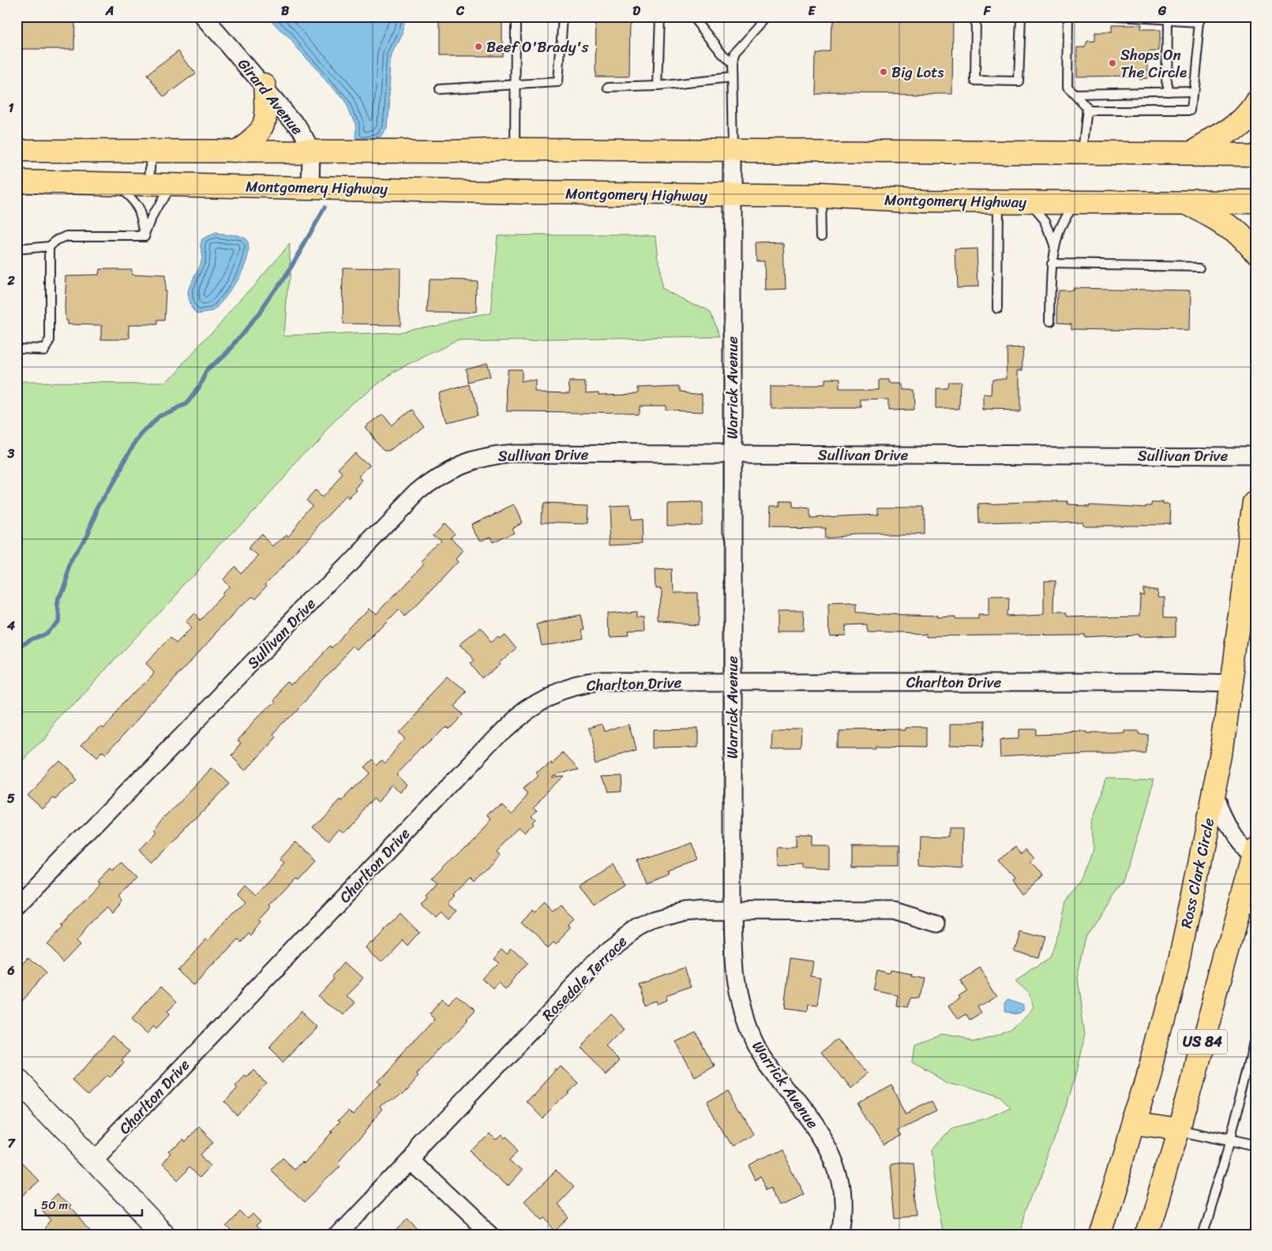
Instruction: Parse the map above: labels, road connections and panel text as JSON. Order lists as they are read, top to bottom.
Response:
{
  "streets": {
    "main road": ["Montgomery Highway", "Ross Clark Circle", "US 84"],
    "street": [
      "Girard Avenue",
      "Warrick Avenue",
      "Sullivan Drive",
      "Charlton Drive",
      "Rosedale Terrace"
    ]
  },
  "crossings": [
    ["Girard Avenue", "Montgomery Highway"],
    ["Montgomery Highway", "Warrick Avenue"],
    ["Warrick Avenue", "Sullivan Drive"],
    ["Warrick Avenue", "Charlton Drive"],
    ["Warrick Avenue", "Rosedale Terrace"],
    ["Charlton Drive", "Ross Clark Circle"]
  ],
  "places": ["Beef O'Brady's", "Shops On The Circle", "Big Lots"],
  "scale_bar": "50 m",
  "grid": {
    "columns": [
      "A",
      "B",
      "C",
      "D",
      "E",
      "F",
      "G"
    ],
    "rows": [
      "1",
      "2",
      "3",
      "4",
      "5",
      "6",
      "7"
    ]
  }
}
